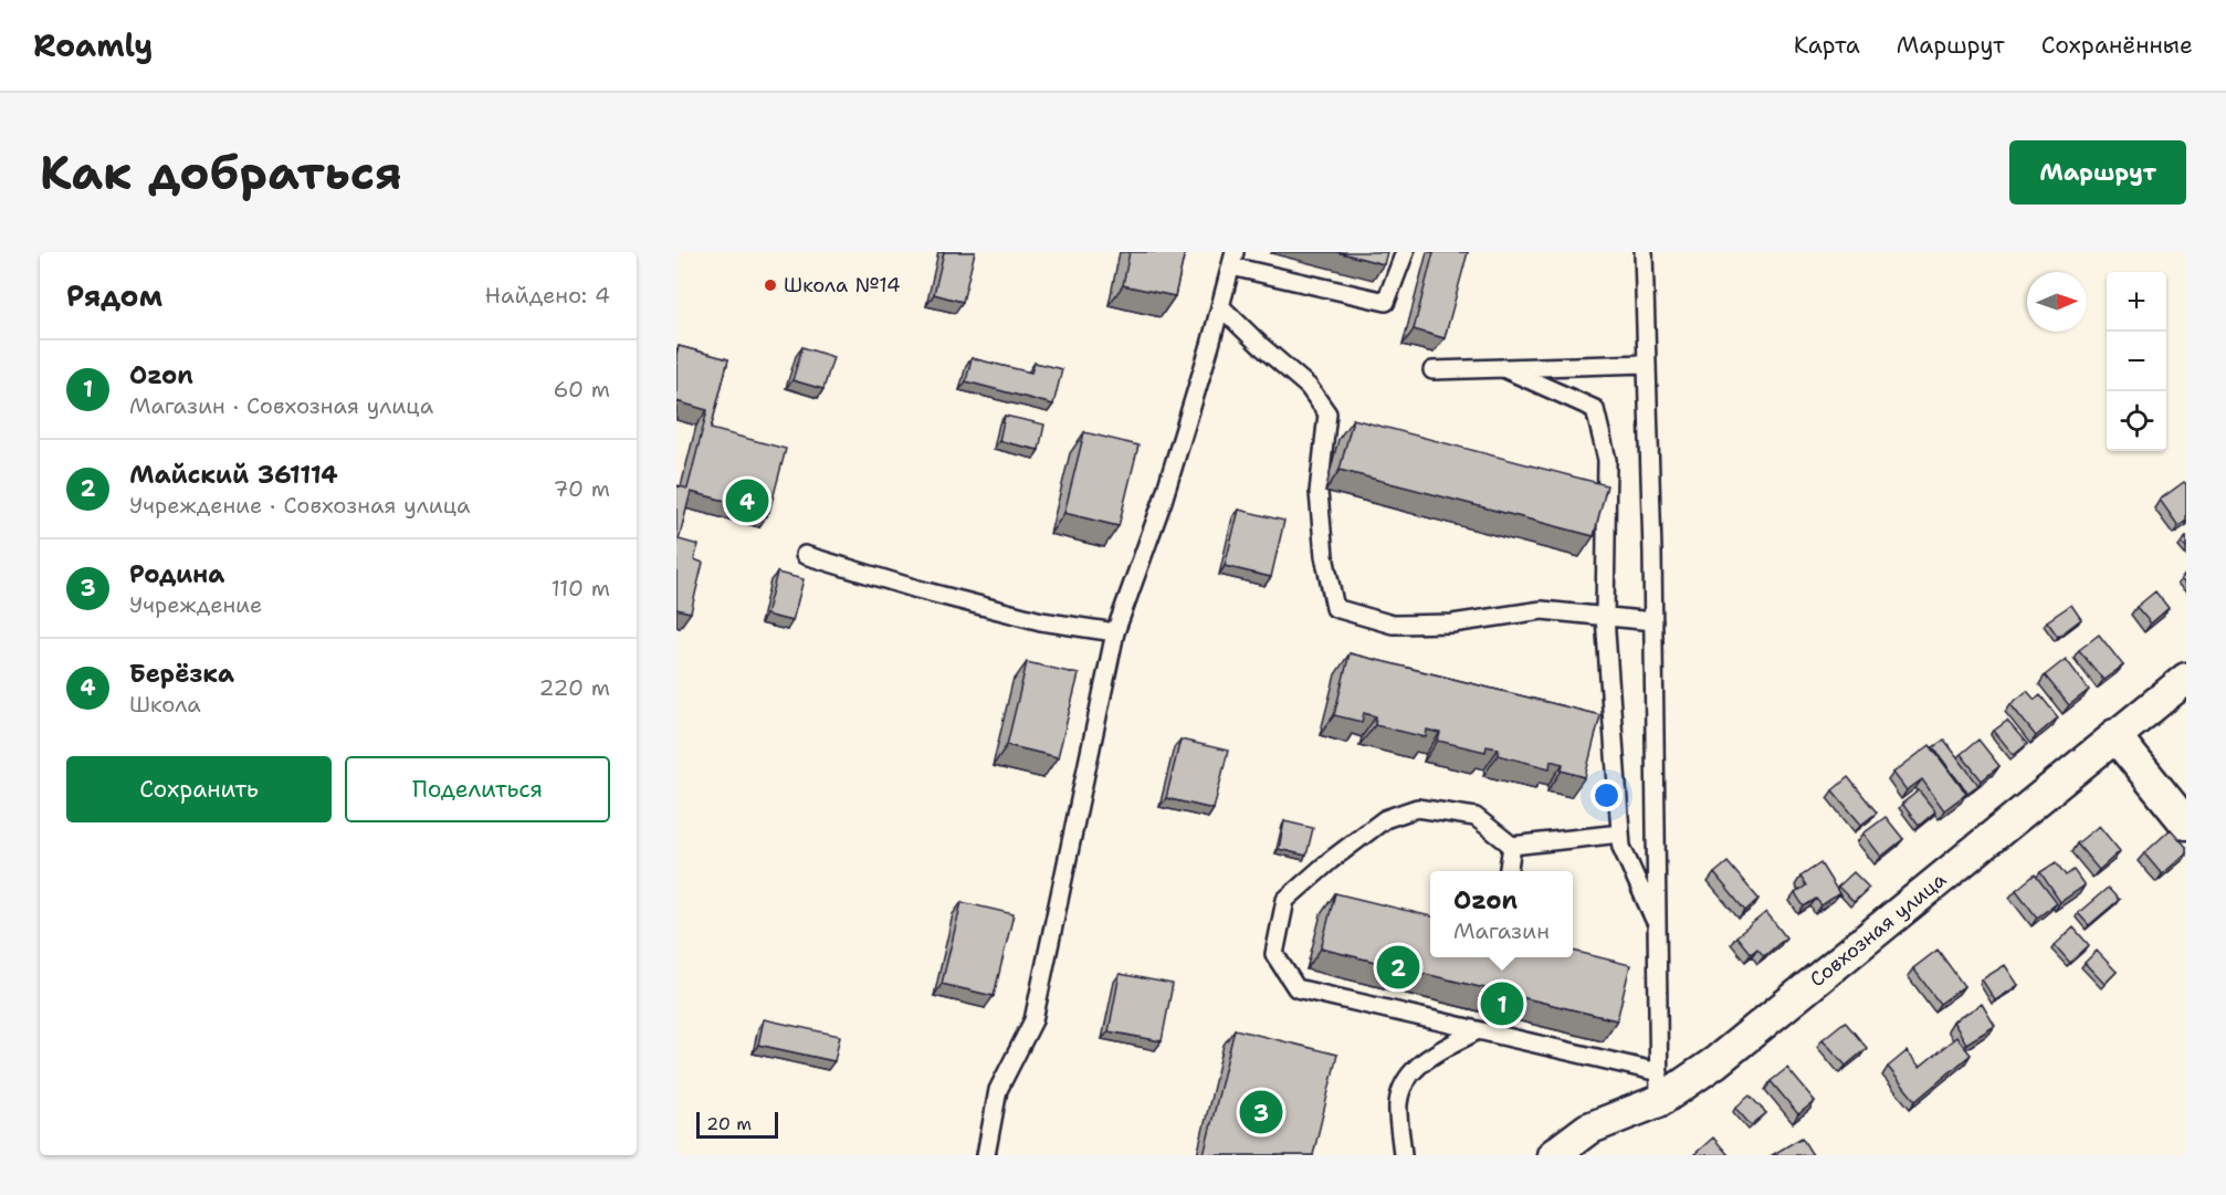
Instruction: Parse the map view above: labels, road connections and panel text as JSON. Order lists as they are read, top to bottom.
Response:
{
  "streets": {
    "street": ["Совхозная улица"]
  },
  "places": ["Школа №14"],
  "scale_bar": "20 m",
  "north": "right",
  "page": {
    "header": "Roamly",
    "nav": ["Карта", "Маршрут", "Сохранённые"],
    "buttons": [
      "Маршрут",
      ["Сохранить", "Поделиться"]
    ],
    "title": "Как добраться",
    "heading": ["Рядом", "Найдено: 4"],
    "map_buttons": ["+", "−"],
    "list": [
      {
        "mark": "1",
        "name": "Ozon",
        "note": "Магазин · Совхозная улица",
        "value": "60 m"
      },
      {
        "mark": "2",
        "name": "Майский 361114",
        "note": "Учреждение · Совхозная улица",
        "value": "70 m"
      },
      {
        "mark": "3",
        "name": "Родина",
        "note": "Учреждение",
        "value": "110 m"
      },
      {
        "mark": "4",
        "name": "Берёзка",
        "note": "Школа",
        "value": "220 m"
      }
    ],
    "pins": [
      "4",
      "2",
      "1",
      "3"
    ],
    "popup": ["Ozon", "Магазин"],
    "scale": "20 m"
  }
}
